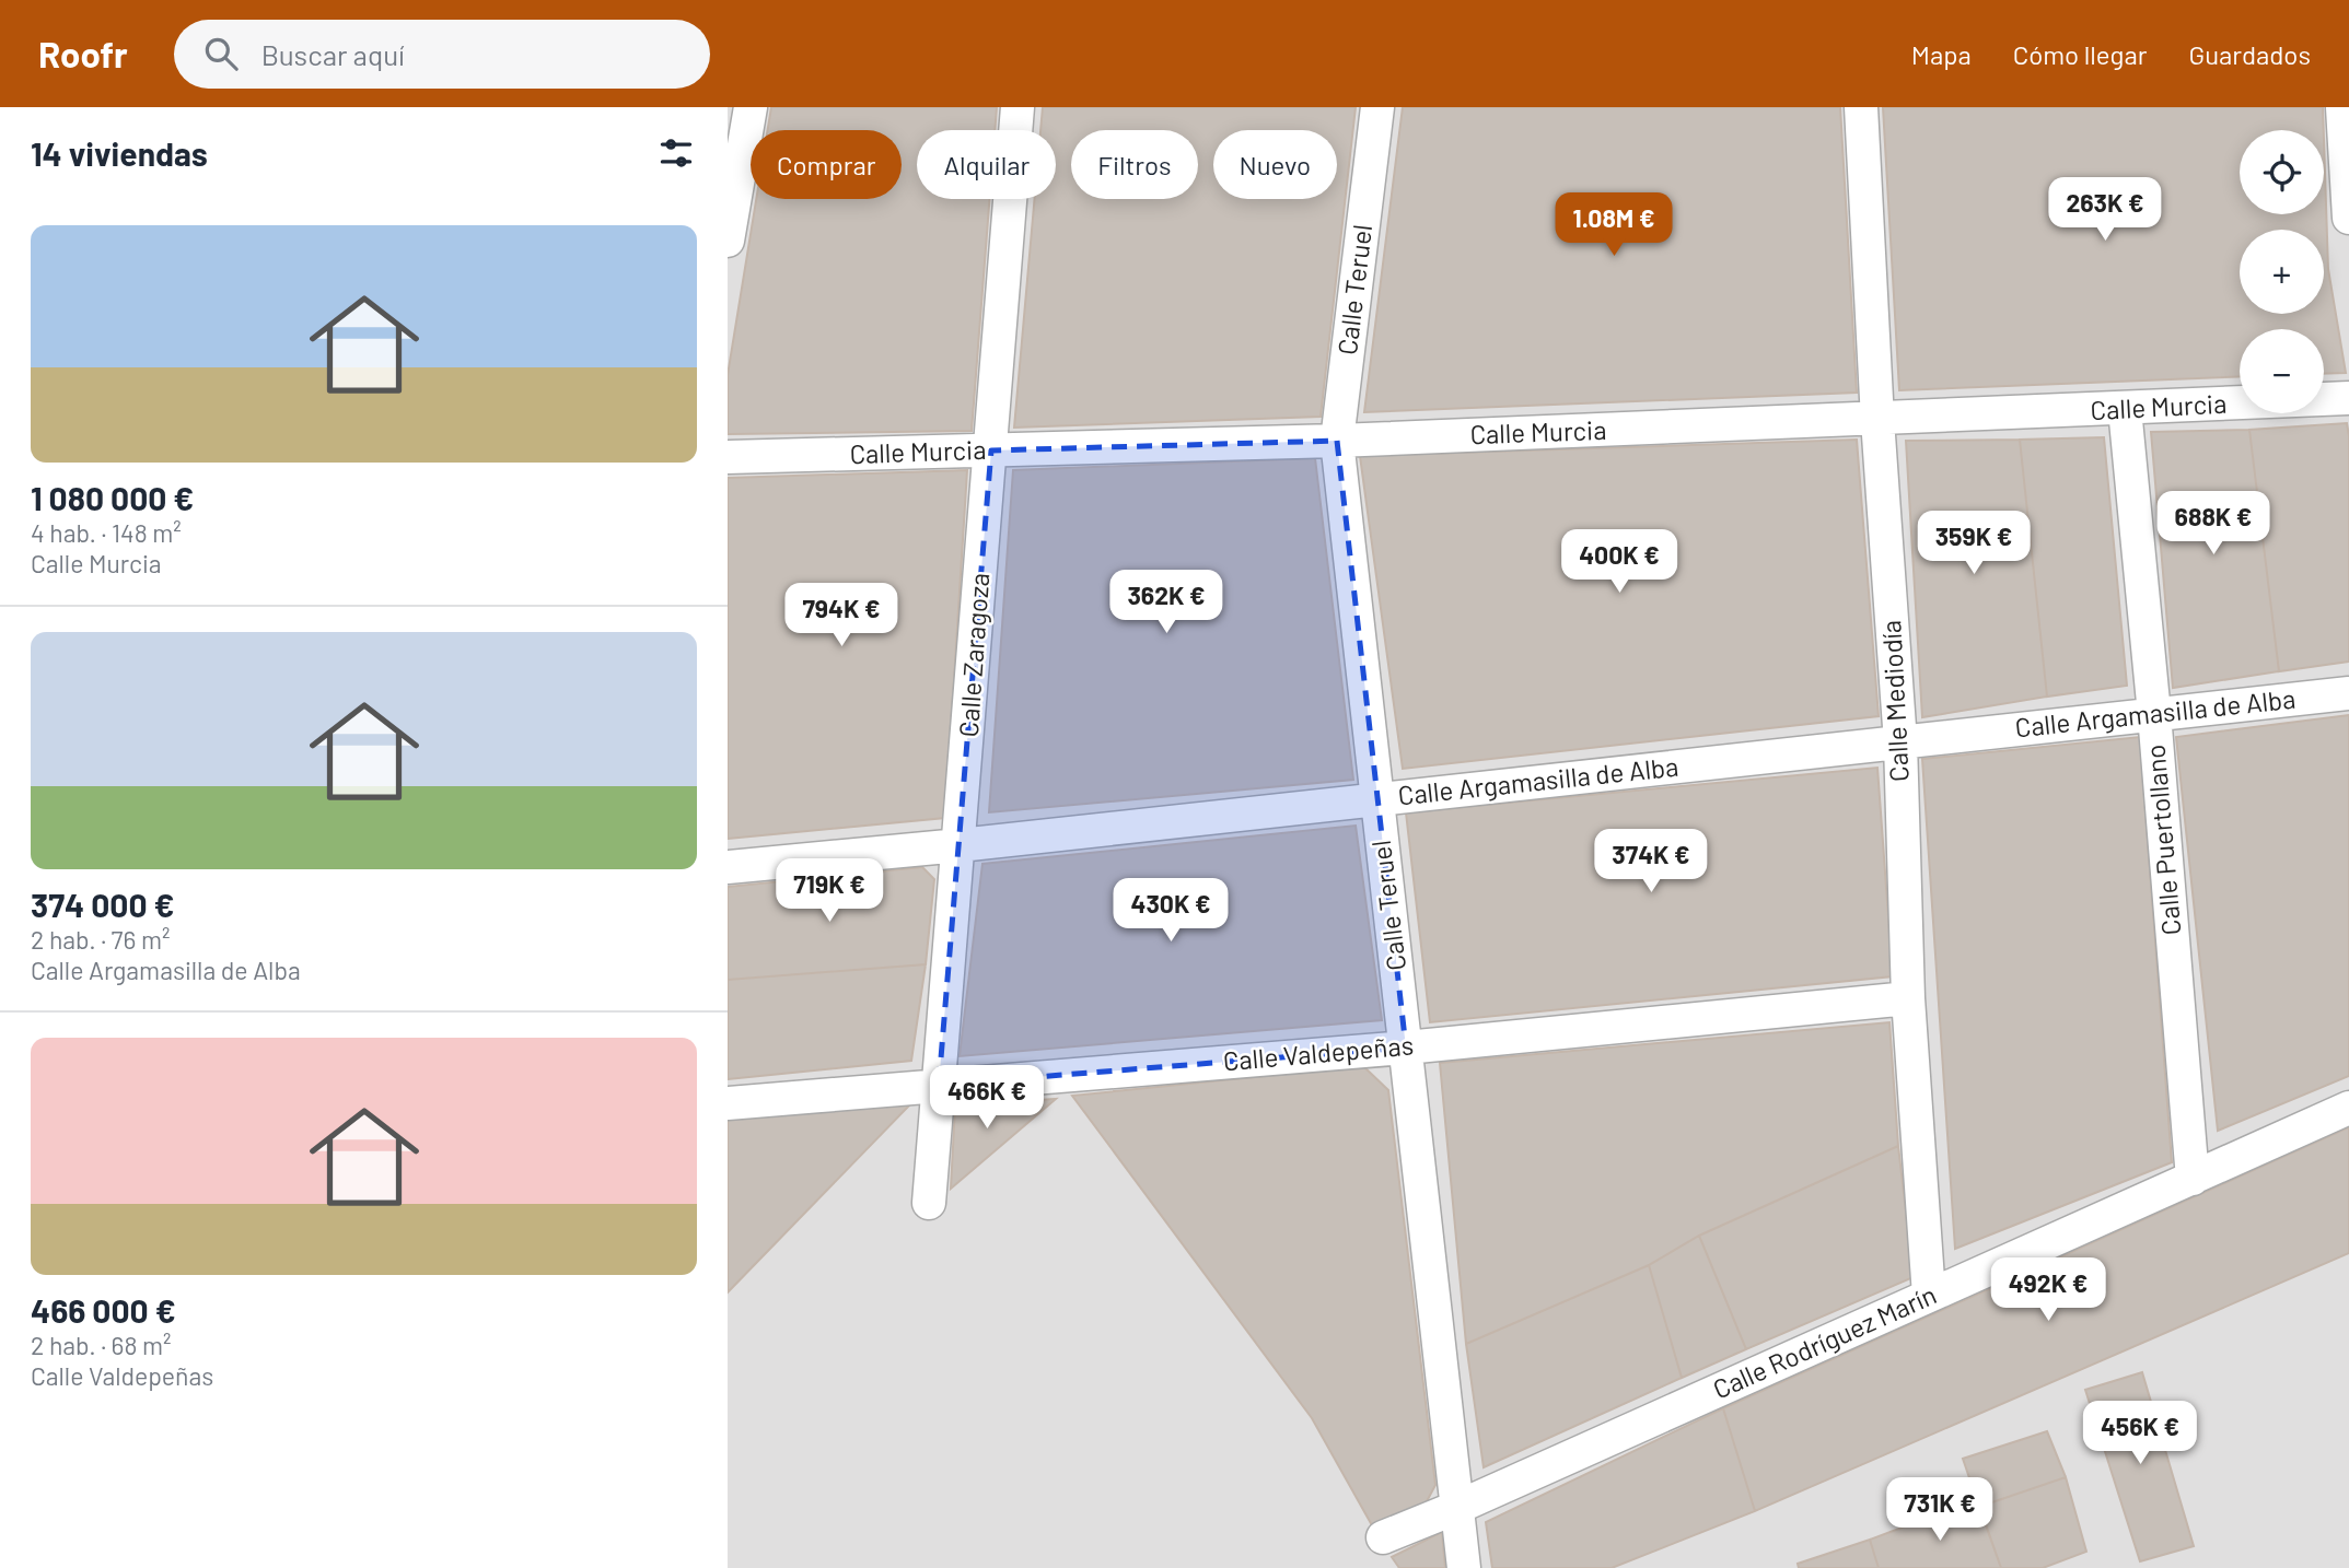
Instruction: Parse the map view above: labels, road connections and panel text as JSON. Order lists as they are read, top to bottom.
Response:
{
  "streets": {
    "street": [
      "Calle Teruel",
      "Calle Murcia",
      "Calle Zaragoza",
      "Calle Mediodía",
      "Calle Argamasilla de Alba",
      "Calle Puertollano",
      "Calle Valdepeñas",
      "Calle Rodríguez Marín"
    ]
  },
  "crossings": [
    ["Calle Teruel", "Calle Murcia"],
    ["Calle Teruel", "Calle Argamasilla de Alba"],
    ["Calle Teruel", "Calle Valdepeñas"],
    ["Calle Teruel", "Calle Rodríguez Marín"],
    ["Calle Murcia", "Calle Zaragoza"],
    ["Calle Murcia", "Calle Mediodía"],
    ["Calle Murcia", "Calle Puertollano"],
    ["Calle Zaragoza", "Calle Argamasilla de Alba"],
    ["Calle Zaragoza", "Calle Valdepeñas"],
    ["Calle Mediodía", "Calle Argamasilla de Alba"],
    ["Calle Mediodía", "Calle Valdepeñas"],
    ["Calle Mediodía", "Calle Rodríguez Marín"],
    ["Calle Argamasilla de Alba", "Calle Puertollano"],
    ["Calle Puertollano", "Calle Rodríguez Marín"]
  ],
  "page": {
    "header": "Roofr",
    "search": "Buscar aquí",
    "nav": ["Mapa", "Cómo llegar", "Guardados"],
    "heading": "14 viviendas",
    "map_buttons": ["+", "−"],
    "chip": [
      "Comprar",
      "Alquilar",
      "Filtros",
      "Nuevo"
    ],
    "price": [
      "263K €",
      "1.08M €",
      "688K €",
      "359K €",
      "400K €",
      "362K €",
      "794K €",
      "374K €",
      "719K €",
      "430K €",
      "466K €",
      "492K €",
      "456K €",
      "731K €"
    ],
    "list": [
      {
        "name": "1 080 000 €",
        "note": "4 hab. · 148 m² · Calle Murcia"
      },
      {
        "name": "374 000 €",
        "note": "2 hab. · 76 m² · Calle Argamasilla de Alba"
      },
      {
        "name": "466 000 €",
        "note": "2 hab. · 68 m² · Calle Valdepeñas"
      }
    ]
  }
}
